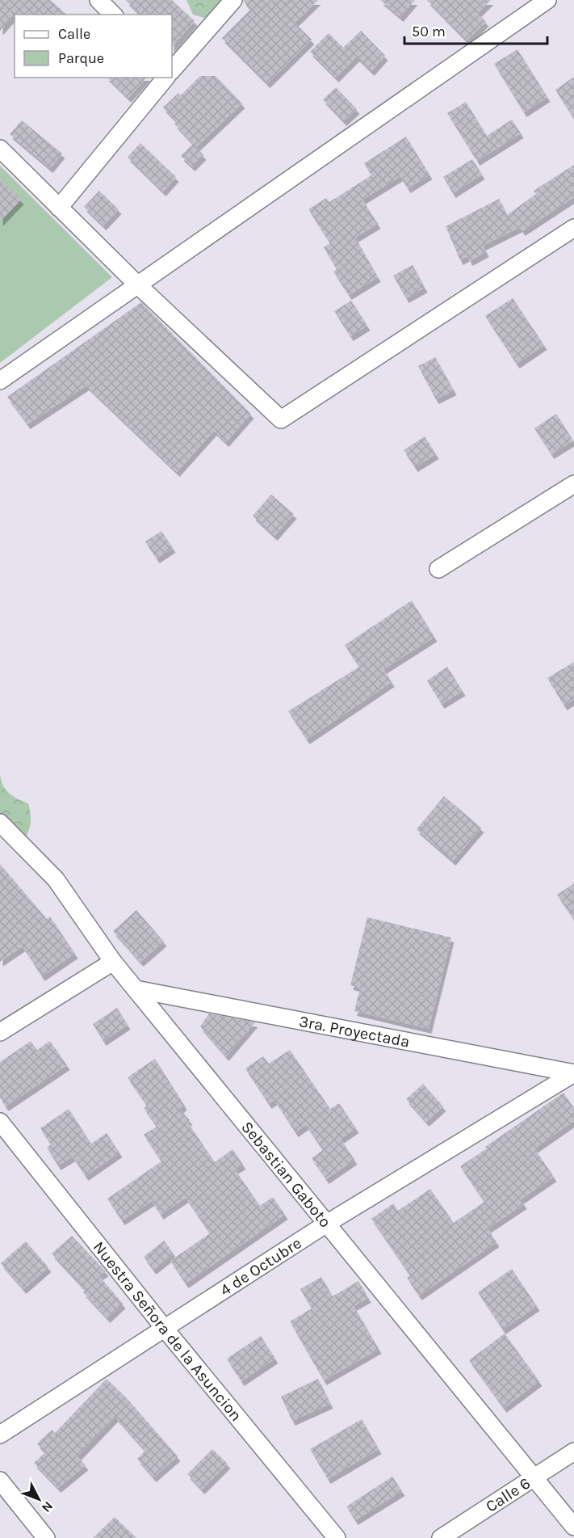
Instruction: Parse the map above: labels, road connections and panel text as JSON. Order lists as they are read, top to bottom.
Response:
{
  "streets": {
    "street": [
      "3ra. Proyectada",
      "Sebastian Gaboto",
      "4 de Octubre",
      "Nuestra Señora de la Asuncion",
      "Calle 6"
    ]
  },
  "crossings": [
    ["3ra. Proyectada", "Sebastian Gaboto"],
    ["3ra. Proyectada", "4 de Octubre"],
    ["Sebastian Gaboto", "4 de Octubre"],
    ["Sebastian Gaboto", "Calle 6"],
    ["4 de Octubre", "Nuestra Señora de la Asuncion"]
  ],
  "legend": ["Calle", "Parque"],
  "scale_bar": "50 m",
  "north": "bottom right"
}
